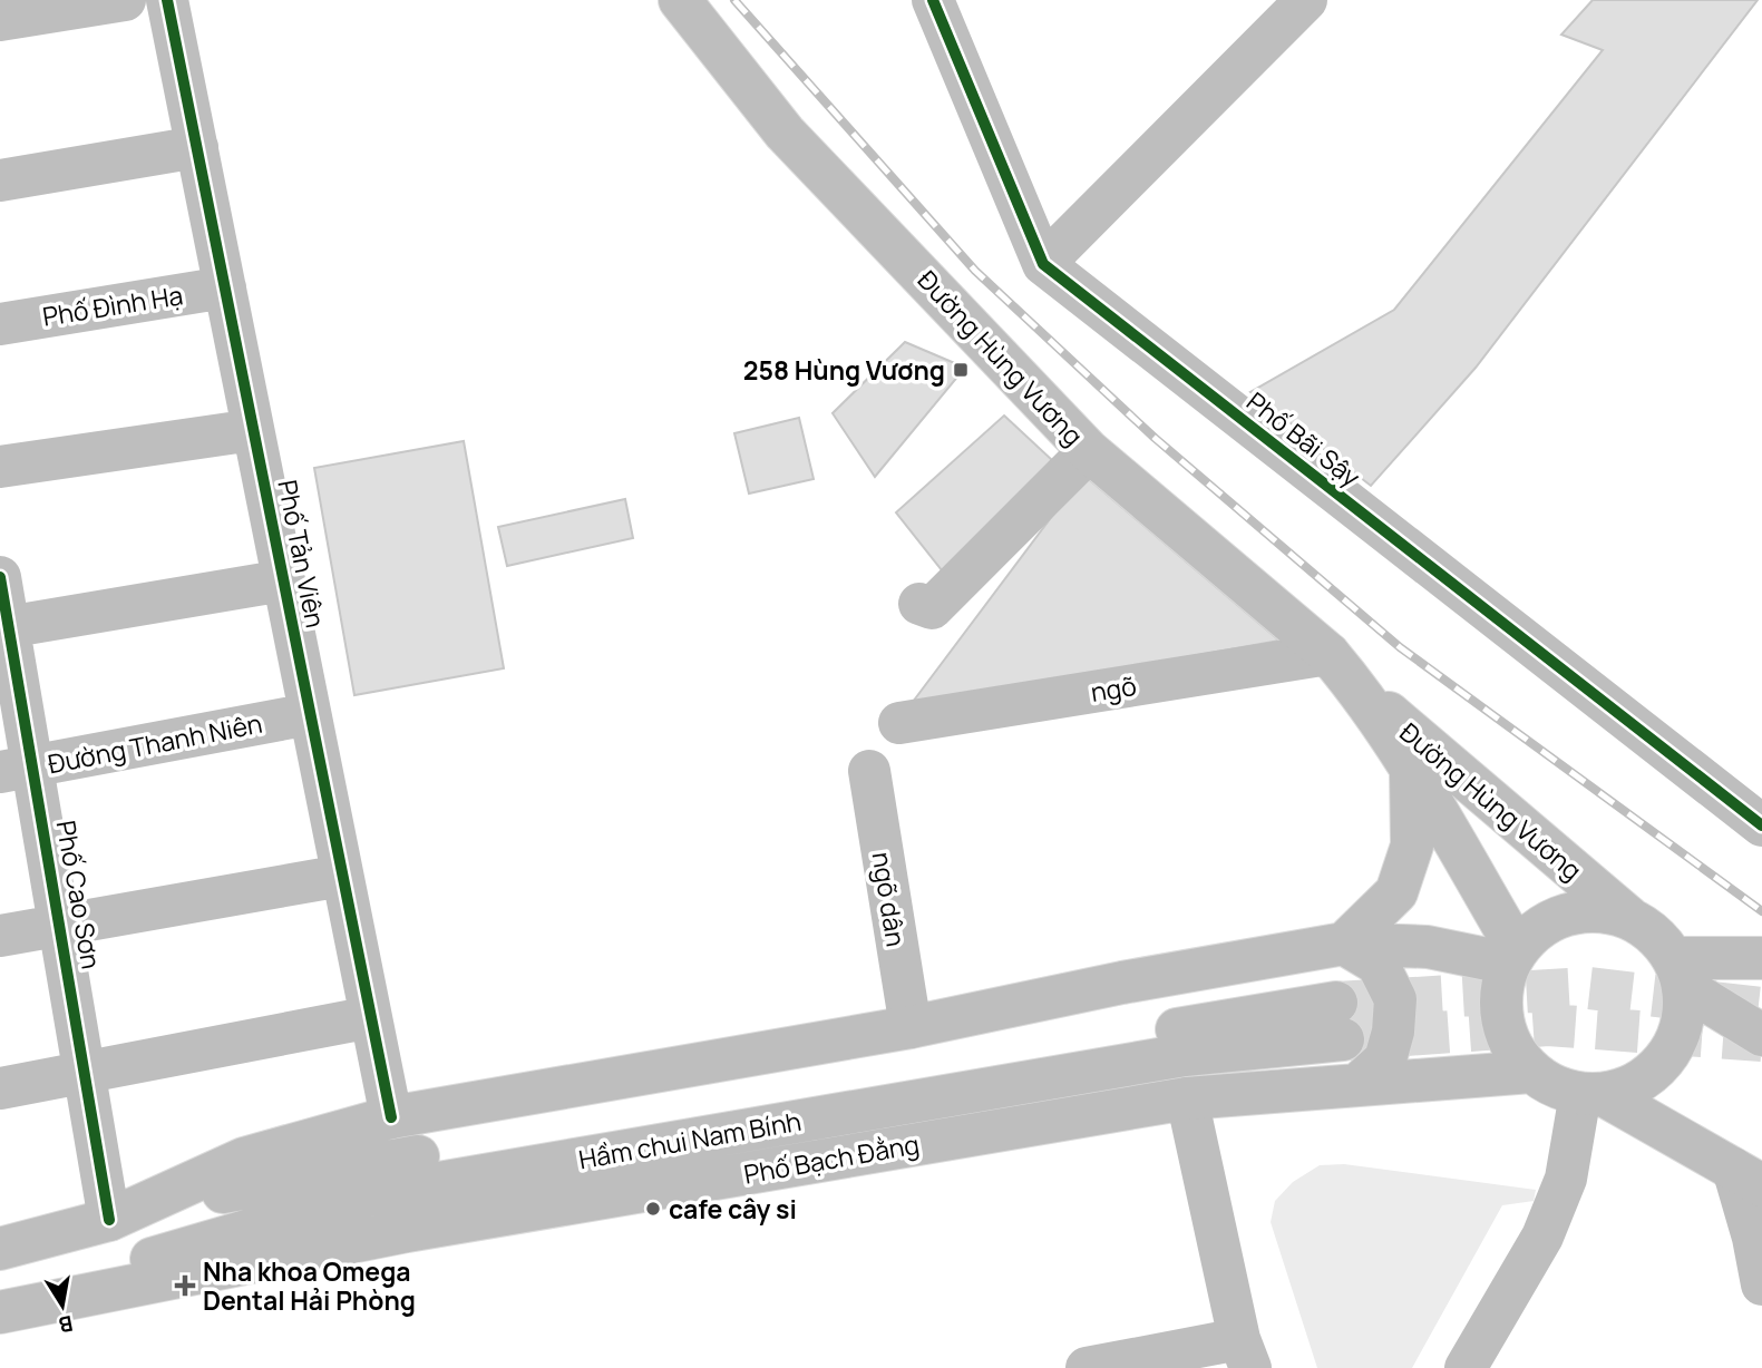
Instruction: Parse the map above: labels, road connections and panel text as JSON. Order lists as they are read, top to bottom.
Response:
{
  "streets": {
    "main road": [
      "Phố Đình Hạ",
      "Đường Hùng Vương",
      "Phố Bãi Sậy",
      "Phố Tản Viên",
      "ngõ",
      "Đường Thanh Niên",
      "Phố Cao Sơn",
      "ngõ dân",
      "Hầm chui Nam Bính",
      "Phố Bạch Đằng"
    ]
  },
  "crossings": [
    ["Phố Đình Hạ", "Phố Tản Viên"],
    ["Đường Hùng Vương", "ngõ"],
    ["Đường Hùng Vương", "Phố Bạch Đằng"],
    ["Phố Tản Viên", "Đường Thanh Niên"],
    ["Đường Thanh Niên", "Phố Cao Sơn"],
    ["Phố Cao Sơn", "Hầm chui Nam Bính"],
    ["Hầm chui Nam Bính", "Phố Bạch Đằng"]
  ],
  "places": {
    "transit": ["258 Hùng Vương"],
    "other": ["cafe cây si"],
    "health": ["Nha khoa Omega Dental Hải Phòng"]
  },
  "north": "bottom"
}
